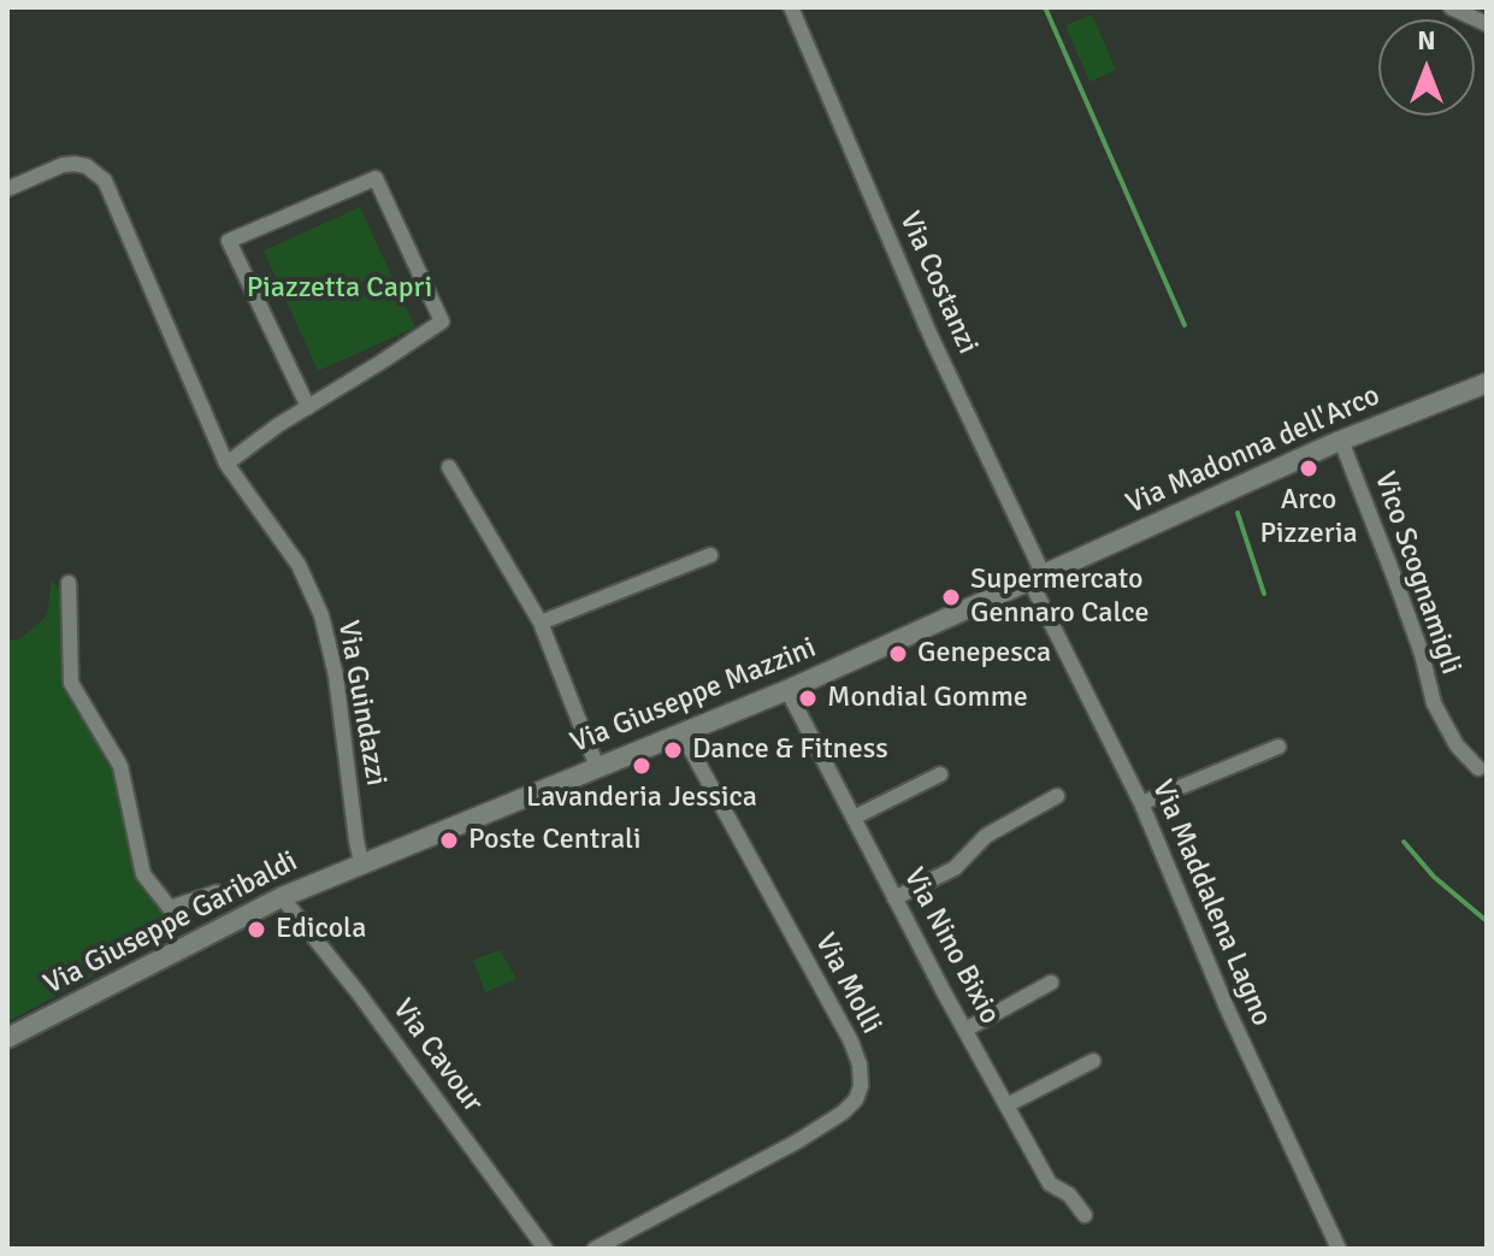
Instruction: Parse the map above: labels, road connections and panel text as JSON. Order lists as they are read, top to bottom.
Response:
{
  "streets": {
    "main road": ["Via Madonna dell'Arco", "Via Giuseppe Mazzini", "Via Giuseppe Garibaldi"],
    "street": [
      "Via Costanzi",
      "Vico Scognamigli",
      "Via Guindazzi",
      "Via Maddalena Lagno",
      "Via Nino Bixio",
      "Via Molli",
      "Via Cavour"
    ]
  },
  "crossings": [
    ["Via Costanzi", "Via Madonna dell'Arco"],
    ["Via Costanzi", "Via Giuseppe Mazzini"],
    ["Via Costanzi", "Via Maddalena Lagno"],
    ["Via Madonna dell'Arco", "Vico Scognamigli"],
    ["Via Madonna dell'Arco", "Via Giuseppe Mazzini"],
    ["Via Madonna dell'Arco", "Via Maddalena Lagno"],
    ["Via Giuseppe Mazzini", "Via Guindazzi"],
    ["Via Giuseppe Mazzini", "Via Maddalena Lagno"],
    ["Via Giuseppe Mazzini", "Via Giuseppe Garibaldi"],
    ["Via Giuseppe Mazzini", "Via Nino Bixio"],
    ["Via Giuseppe Mazzini", "Via Molli"],
    ["Via Guindazzi", "Via Giuseppe Garibaldi"],
    ["Via Giuseppe Garibaldi", "Via Cavour"]
  ],
  "parks": ["Piazzetta Capri"],
  "places": [
    "Arco Pizzeria",
    "Supermercato Gennaro Calce",
    "Genepesca",
    "Mondial Gomme",
    "Dance & Fitness",
    "Lavanderia Jessica",
    "Poste Centrali",
    "Edicola"
  ],
  "north": "top"
}
